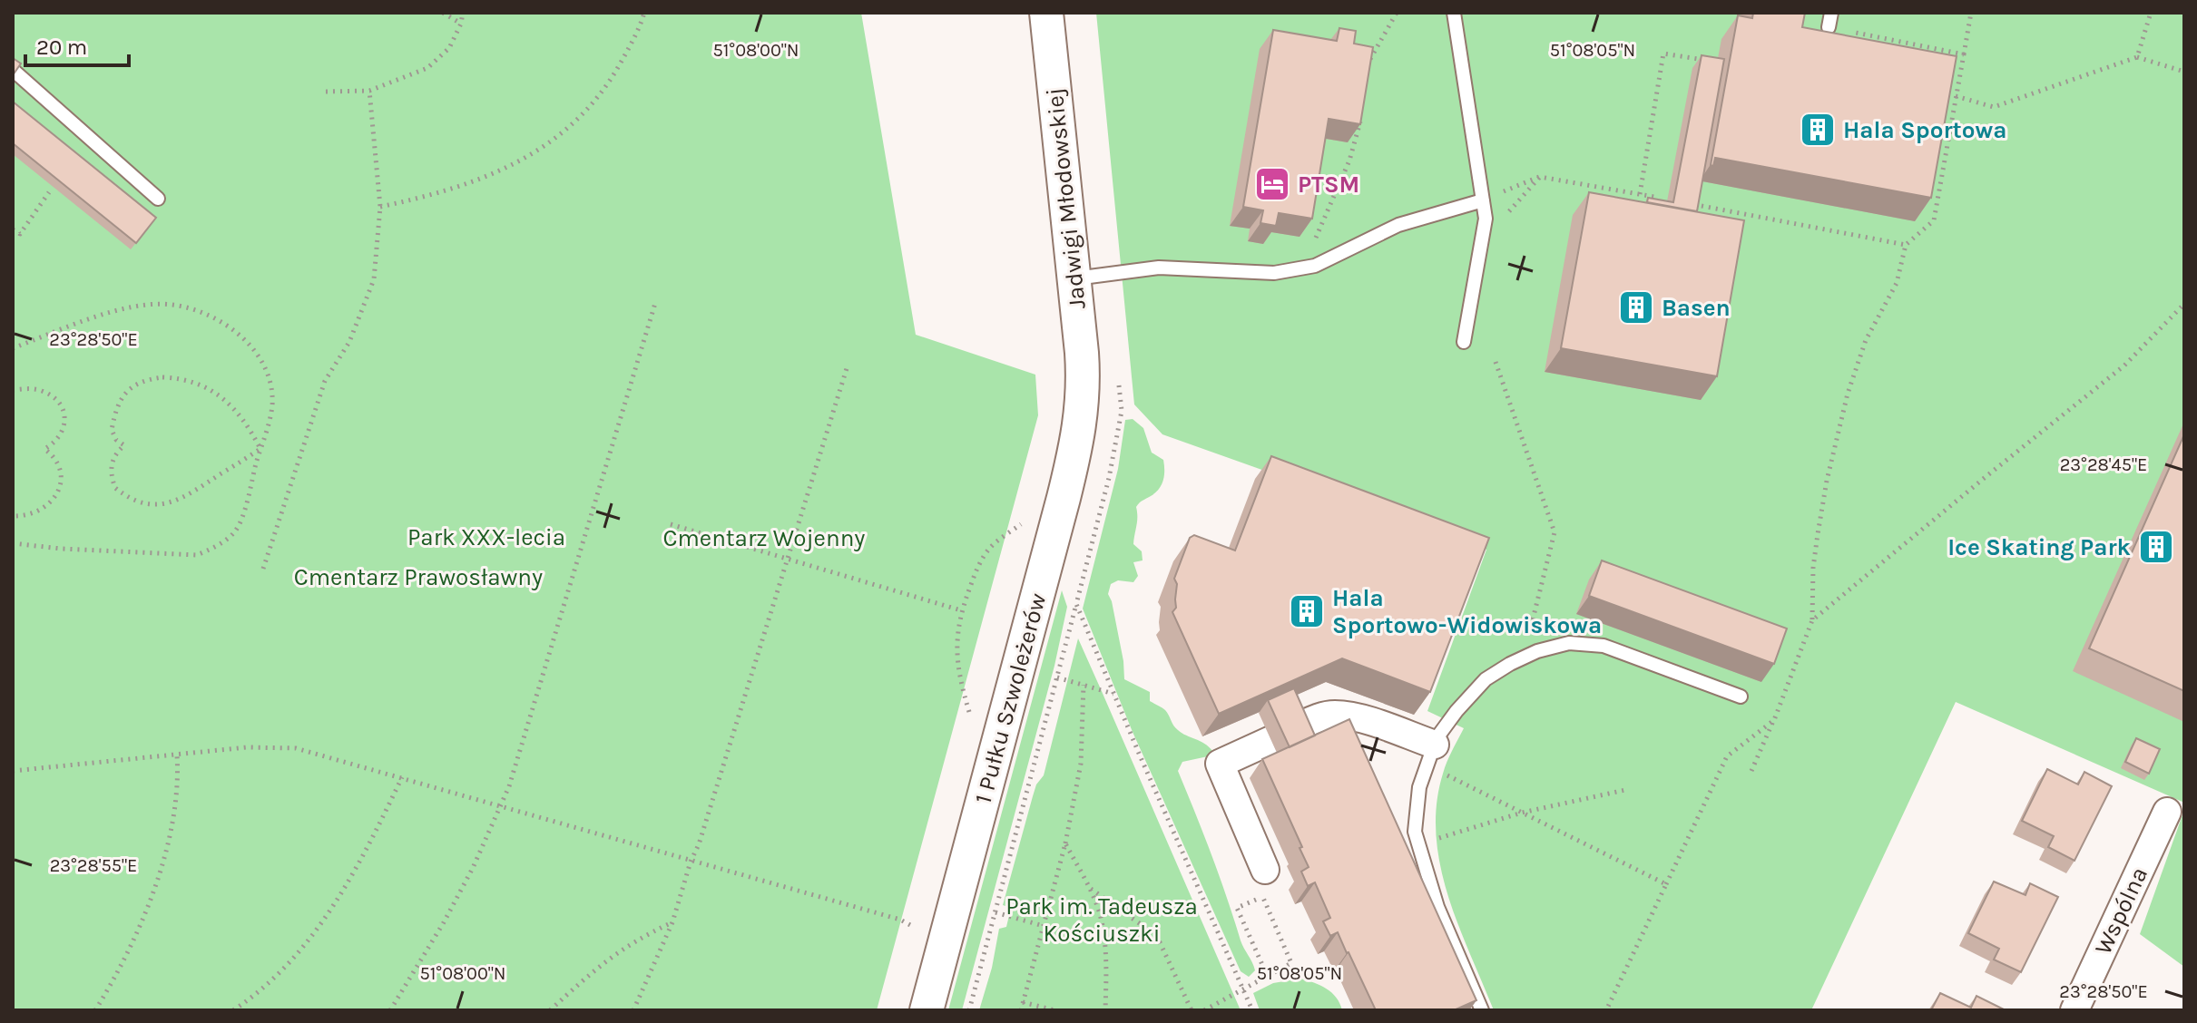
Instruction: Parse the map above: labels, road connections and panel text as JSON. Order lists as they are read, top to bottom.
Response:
{
  "streets": {
    "street": ["Jadwigi Młodowskiej", "1 Pułku Szwoleżerów", "Wspólna"]
  },
  "crossings": [
    ["Jadwigi Młodowskiej", "1 Pułku Szwoleżerów"]
  ],
  "parks": [
    "Park XXX-lecia",
    "Cmentarz Wojenny",
    "Cmentarz Prawosławny",
    "Park im. Tadeusza Kościuszki"
  ],
  "places": {
    "building": [
      "Hala Sportowa",
      "Basen",
      "Ice Skating Park",
      "Hala Sportowo-Widowiskowa"
    ],
    "hotel": ["PTSM"]
  },
  "scale_bar": "20 m",
  "coordinates": [
    "51°08'00\"N",
    "51°08'05\"N",
    "23°28'50\"E",
    "23°28'45\"E",
    "23°28'55\"E"
  ]
}
